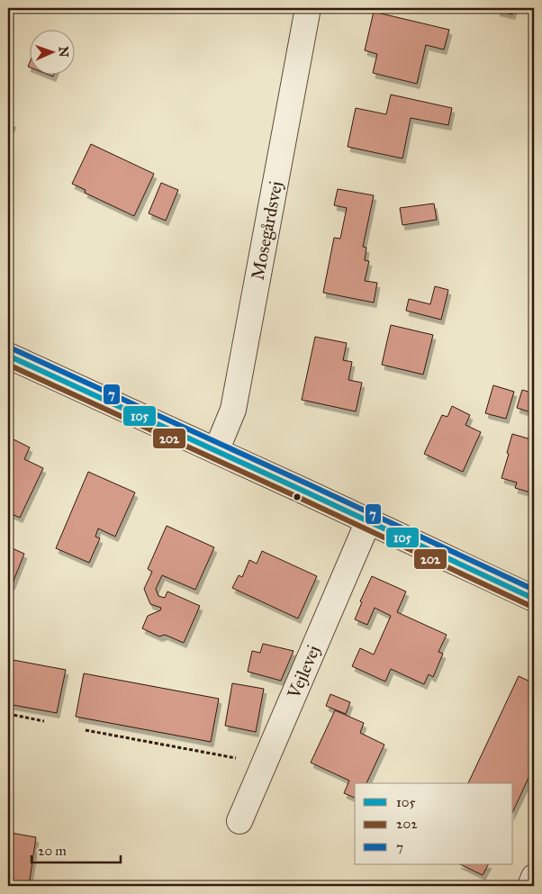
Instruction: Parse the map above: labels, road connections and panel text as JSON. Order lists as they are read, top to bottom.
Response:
{
  "streets": {
    "street": ["Mosegårdsvej", "Vejlevej"]
  },
  "lines": ["transit line 7", "transit line 105", "transit line 202"],
  "legend": ["105", "202", "7"],
  "scale_bar": "20 m",
  "north": "right"
}
